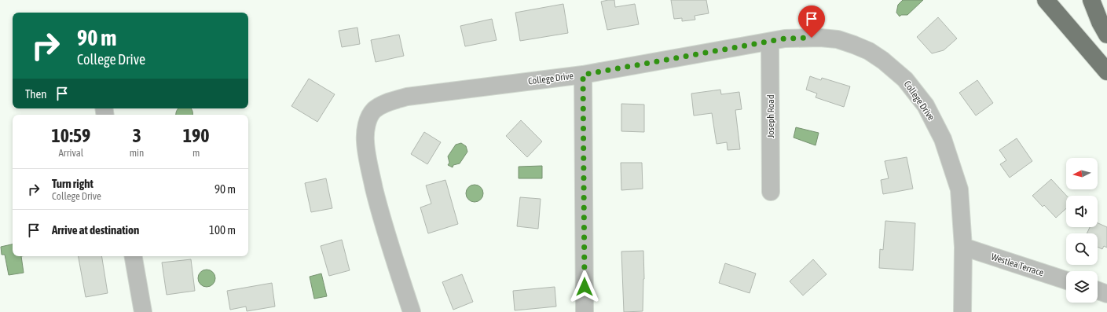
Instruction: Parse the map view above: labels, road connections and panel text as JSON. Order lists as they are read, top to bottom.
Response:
{
  "streets": {
    "street": ["College Drive", "Joseph Road", "Westlea Terrace"]
  },
  "crossings": [
    ["College Drive", "Joseph Road"],
    ["College Drive", "Westlea Terrace"]
  ],
  "north": "left",
  "page": {
    "turn": ["90 m", "College Drive"],
    "then": "Then",
    "eta": [
      "10:59",
      "Arrival",
      "3",
      "min",
      "190",
      "m"
    ],
    "list": [
      {
        "name": "Turn right",
        "note": "College Drive",
        "value": "90 m"
      },
      {
        "name": "Arrive at destination",
        "value": "100 m"
      }
    ]
  }
}
